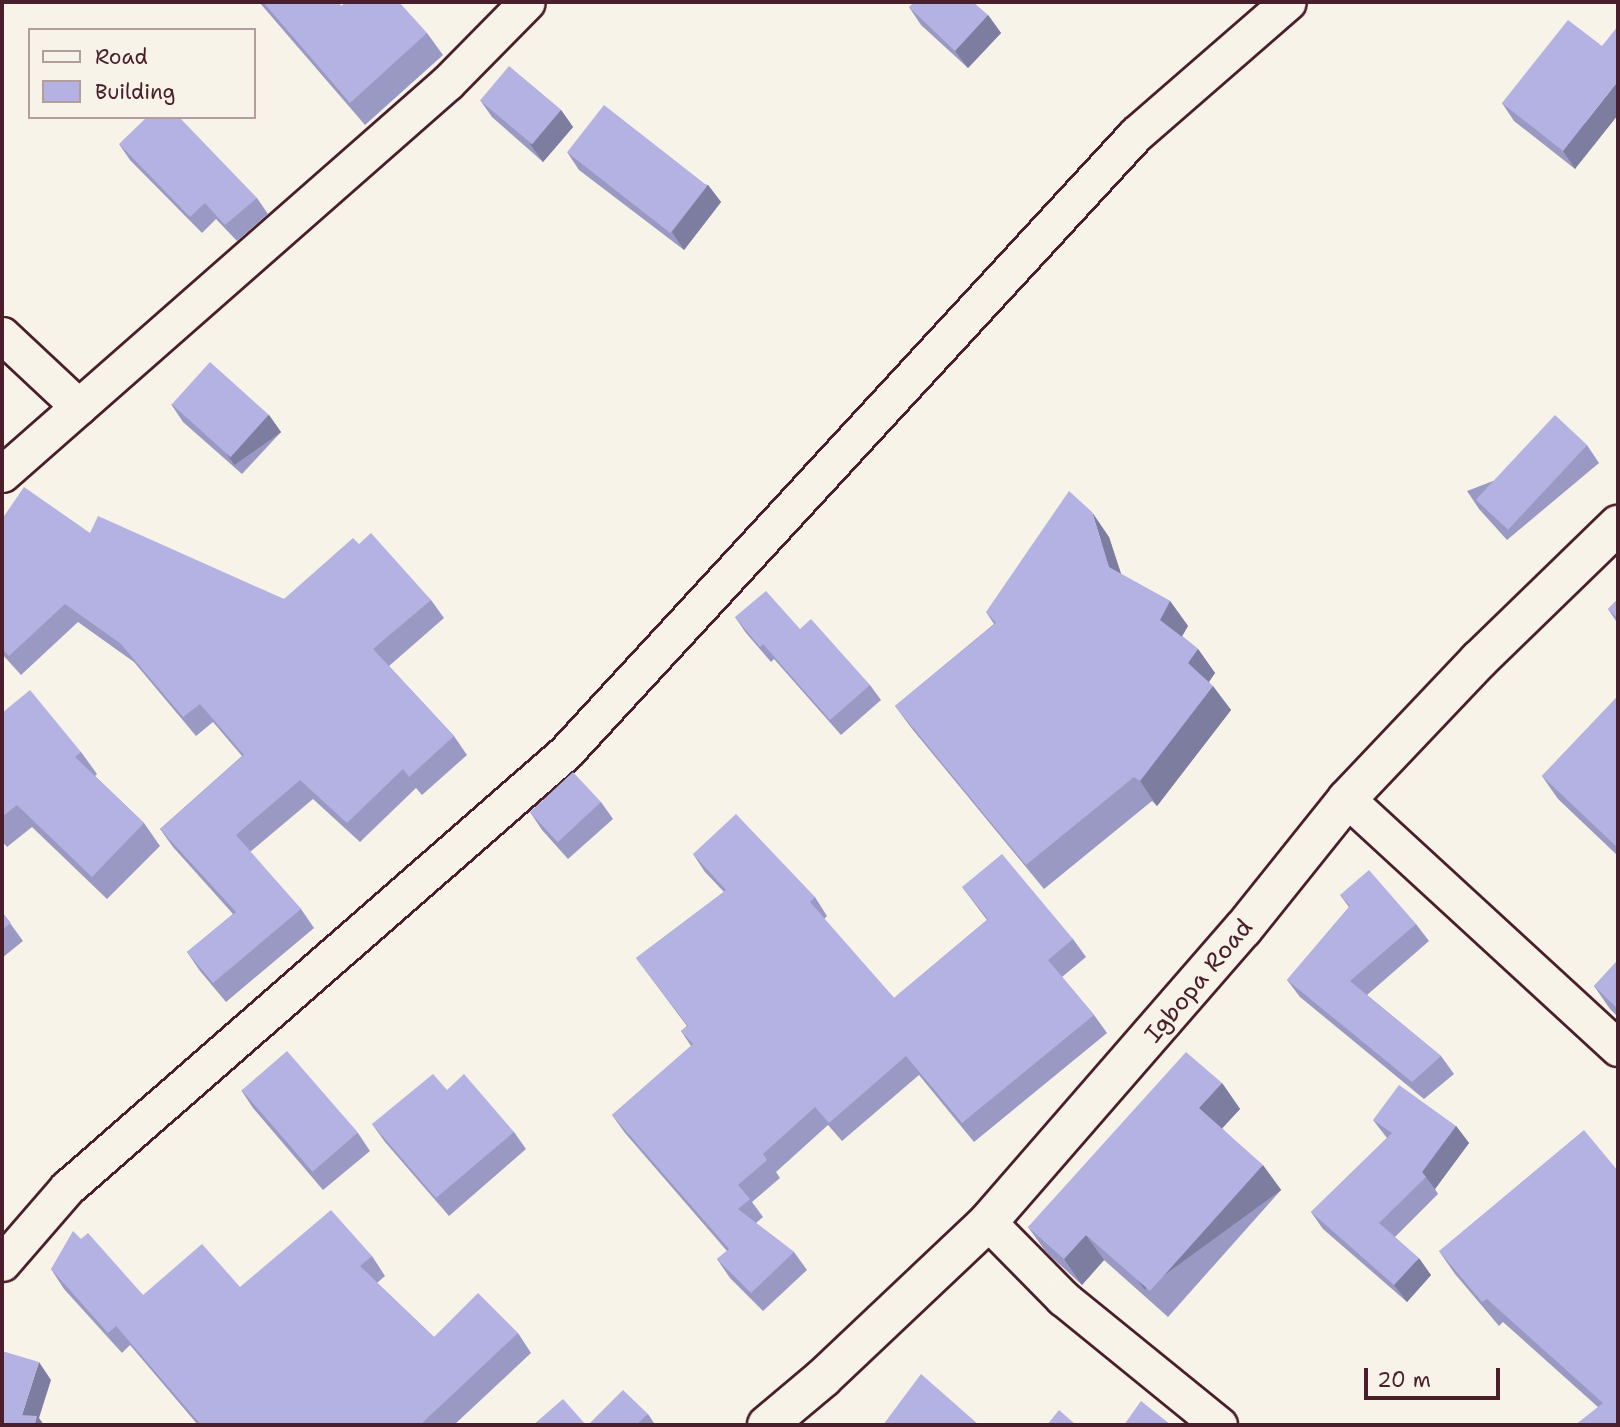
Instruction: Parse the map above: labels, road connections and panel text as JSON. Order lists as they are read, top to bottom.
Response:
{
  "streets": {
    "street": ["Igbopa Road"]
  },
  "legend": ["Road", "Building"],
  "scale_bar": "20 m"
}
